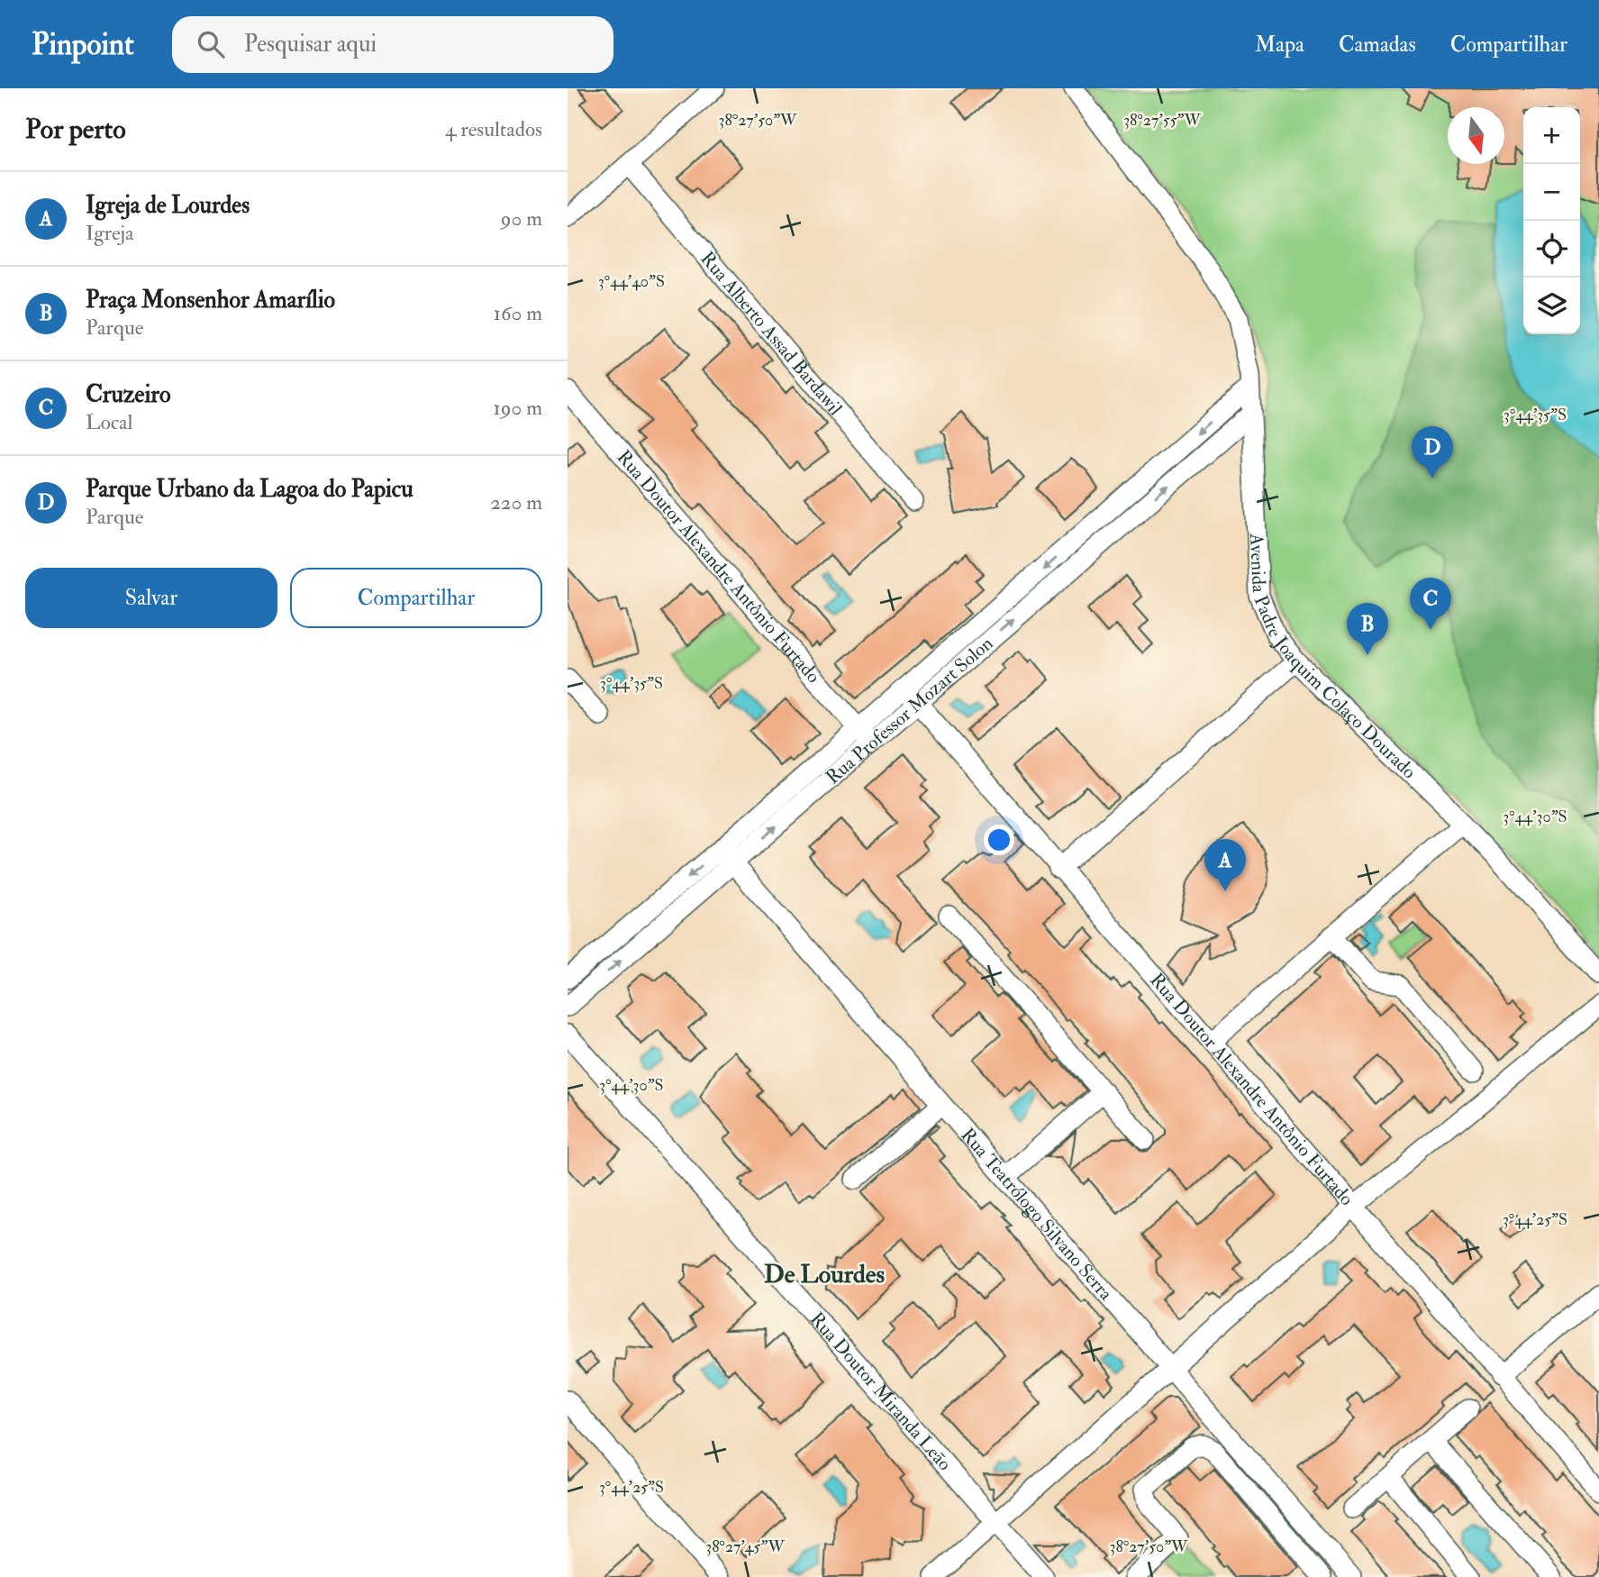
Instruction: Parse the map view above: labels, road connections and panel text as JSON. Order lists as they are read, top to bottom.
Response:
{
  "streets": {
    "street": [
      "Rua Alberto Assad Bardawil",
      "Rua Doutor Alexandre Antônio Furtado",
      "Avenida Padre Joaquim Colaço Dourado",
      "Rua Professor Mozart Solon",
      "Rua Teatrólogo Silvano Serra",
      "Rua Doutor Miranda Leão"
    ]
  },
  "crossings": [
    ["Rua Doutor Alexandre Antônio Furtado", "Rua Professor Mozart Solon"],
    ["Avenida Padre Joaquim Colaço Dourado", "Rua Professor Mozart Solon"],
    ["Rua Professor Mozart Solon", "Rua Teatrólogo Silvano Serra"]
  ],
  "districts": ["De Lourdes"],
  "north": "bottom",
  "page": {
    "header": "Pinpoint",
    "search": "Pesquisar aqui",
    "nav": ["Mapa", "Camadas", "Compartilhar"],
    "heading": ["Por perto", "4 resultados"],
    "map_buttons": ["+", "−"],
    "list": [
      {
        "mark": "A",
        "name": "Igreja de Lourdes",
        "note": "Igreja",
        "value": "90 m"
      },
      {
        "mark": "B",
        "name": "Praça Monsenhor Amarílio",
        "note": "Parque",
        "value": "160 m"
      },
      {
        "mark": "C",
        "name": "Cruzeiro",
        "note": "Local",
        "value": "190 m"
      },
      {
        "mark": "D",
        "name": "Parque Urbano da Lagoa do Papicu",
        "note": "Parque",
        "value": "220 m"
      }
    ],
    "pins": [
      "D",
      "C",
      "B",
      "A"
    ],
    "buttons": ["Salvar", "Compartilhar"]
  },
  "coordinates": [
    "38°27'50\"W",
    "38°27'55\"W",
    "3°44'40\"S",
    "3°44'35\"S",
    "3°44'30\"S",
    "3°44'25\"S",
    "38°27'45\"W"
  ]
}
